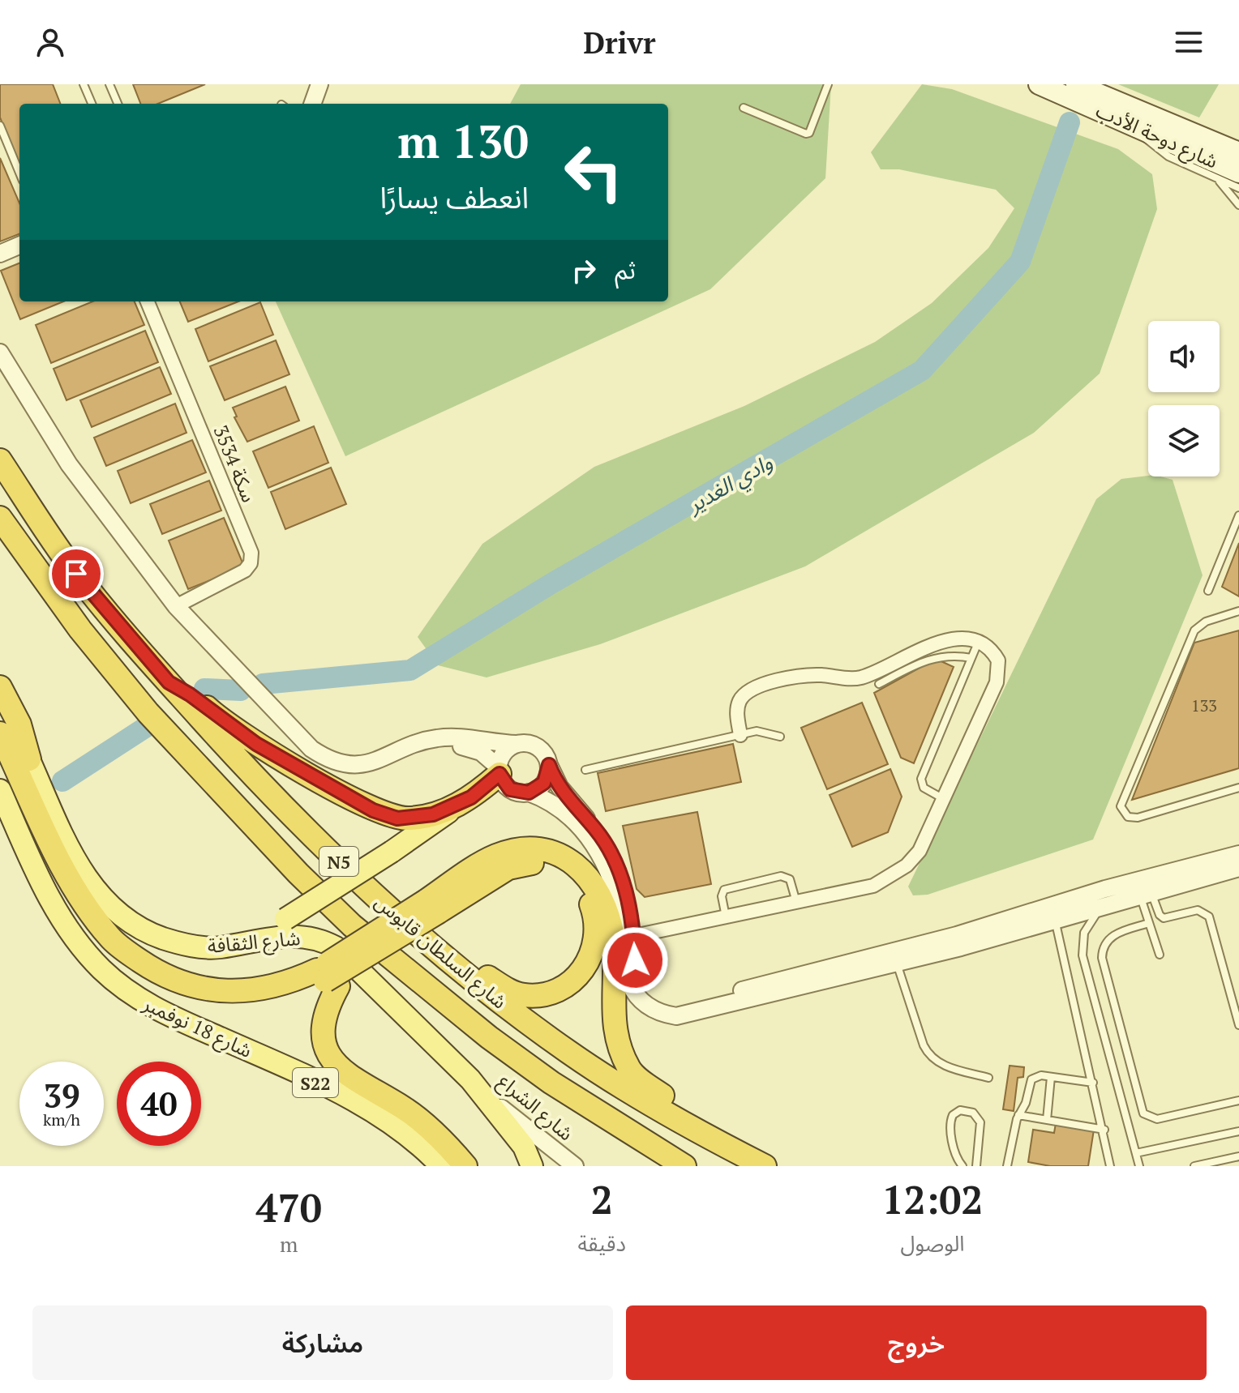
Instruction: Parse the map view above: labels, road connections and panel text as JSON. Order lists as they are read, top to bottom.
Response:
{
  "streets": {
    "highway": ["N5", "شارع السلطان قابوس"],
    "main road": [
      "شارع دوحة الأدب",
      "شارع الثقافة",
      "شارع 18 نوفمبر",
      "S22"
    ],
    "street": ["سكة 3534", "شارع الشراع"]
  },
  "crossings": [
    ["شارع الثقافة", "شارع الشراع"]
  ],
  "water": ["وادي الغدير"],
  "house_numbers": ["133"],
  "page": {
    "header": "Drivr",
    "turn": ["130 m", "انعطف يسارًا"],
    "then": "ثم",
    "speed": "39 km/h",
    "limit": "40",
    "eta": [
      "12:02",
      "الوصول",
      "2",
      "دقيقة",
      "470",
      "m"
    ],
    "buttons": ["خروج", "مشاركة"]
  }
}
